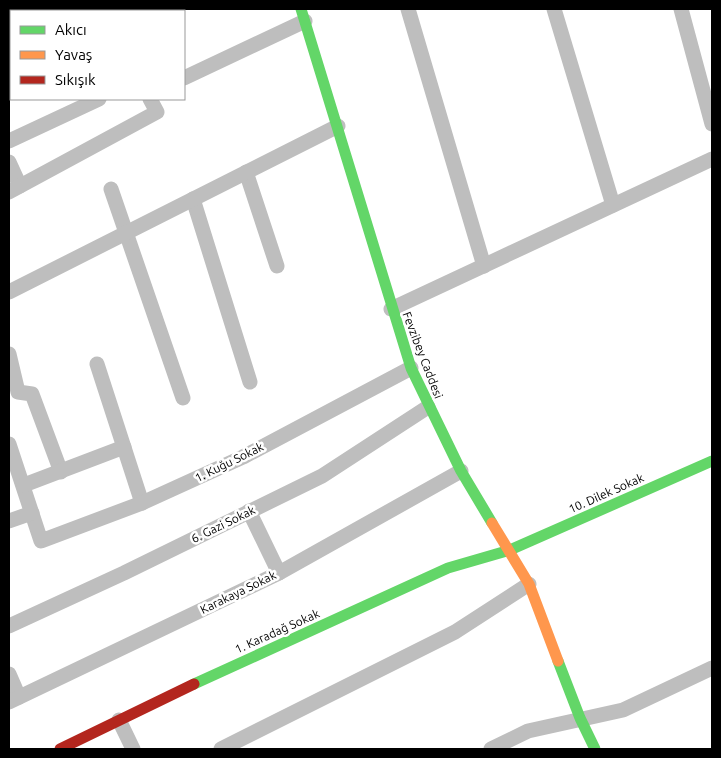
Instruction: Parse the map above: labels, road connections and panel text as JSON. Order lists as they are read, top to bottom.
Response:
{
  "streets": {
    "street": [
      "Fevzibey Caddesi",
      "1. Kuğu Sokak",
      "10. Dilek Sokak",
      "6. Gazi Sokak",
      "Karakaya Sokak",
      "1. Karadağ Sokak"
    ]
  },
  "crossings": [
    ["Fevzibey Caddesi", "1. Kuğu Sokak"],
    ["Fevzibey Caddesi", "10. Dilek Sokak"],
    ["Fevzibey Caddesi", "6. Gazi Sokak"],
    ["Fevzibey Caddesi", "Karakaya Sokak"],
    ["Fevzibey Caddesi", "1. Karadağ Sokak"],
    ["10. Dilek Sokak", "1. Karadağ Sokak"]
  ],
  "legend": ["Akıcı", "Yavaş", "Sıkışık"]
}
